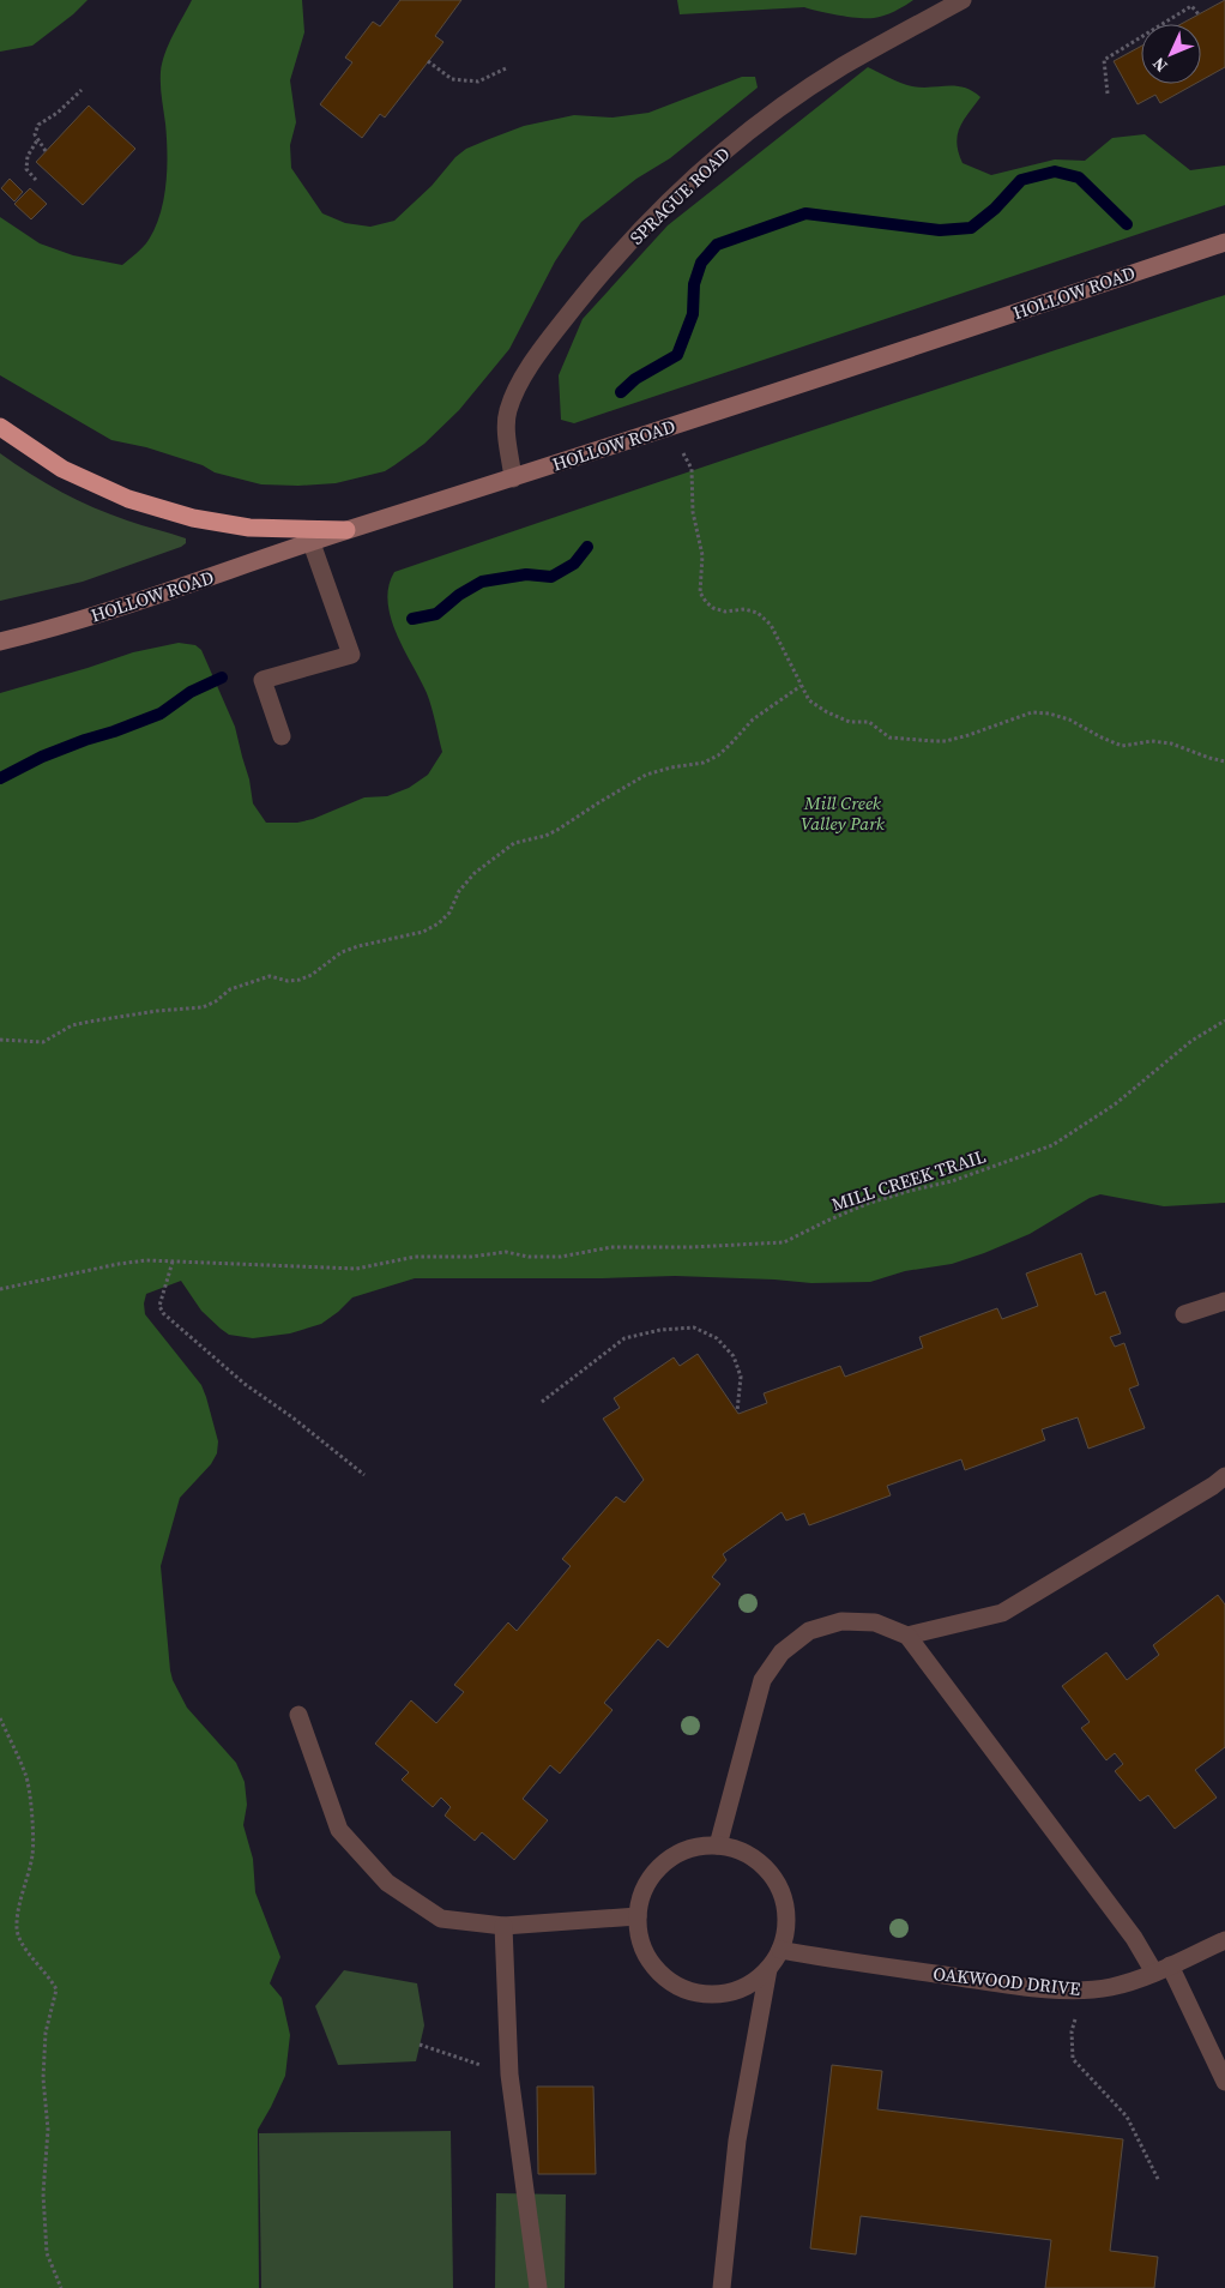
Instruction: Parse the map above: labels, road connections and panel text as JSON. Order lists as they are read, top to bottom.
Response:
{
  "streets": {
    "main road": ["HOLLOW ROAD"],
    "street": ["SPRAGUE ROAD", "OAKWOOD DRIVE"],
    "path": ["MILL CREEK TRAIL"]
  },
  "crossings": [
    ["SPRAGUE ROAD", "HOLLOW ROAD"]
  ],
  "parks": ["Mill Creek Valley Park"],
  "north": "bottom left"
}
